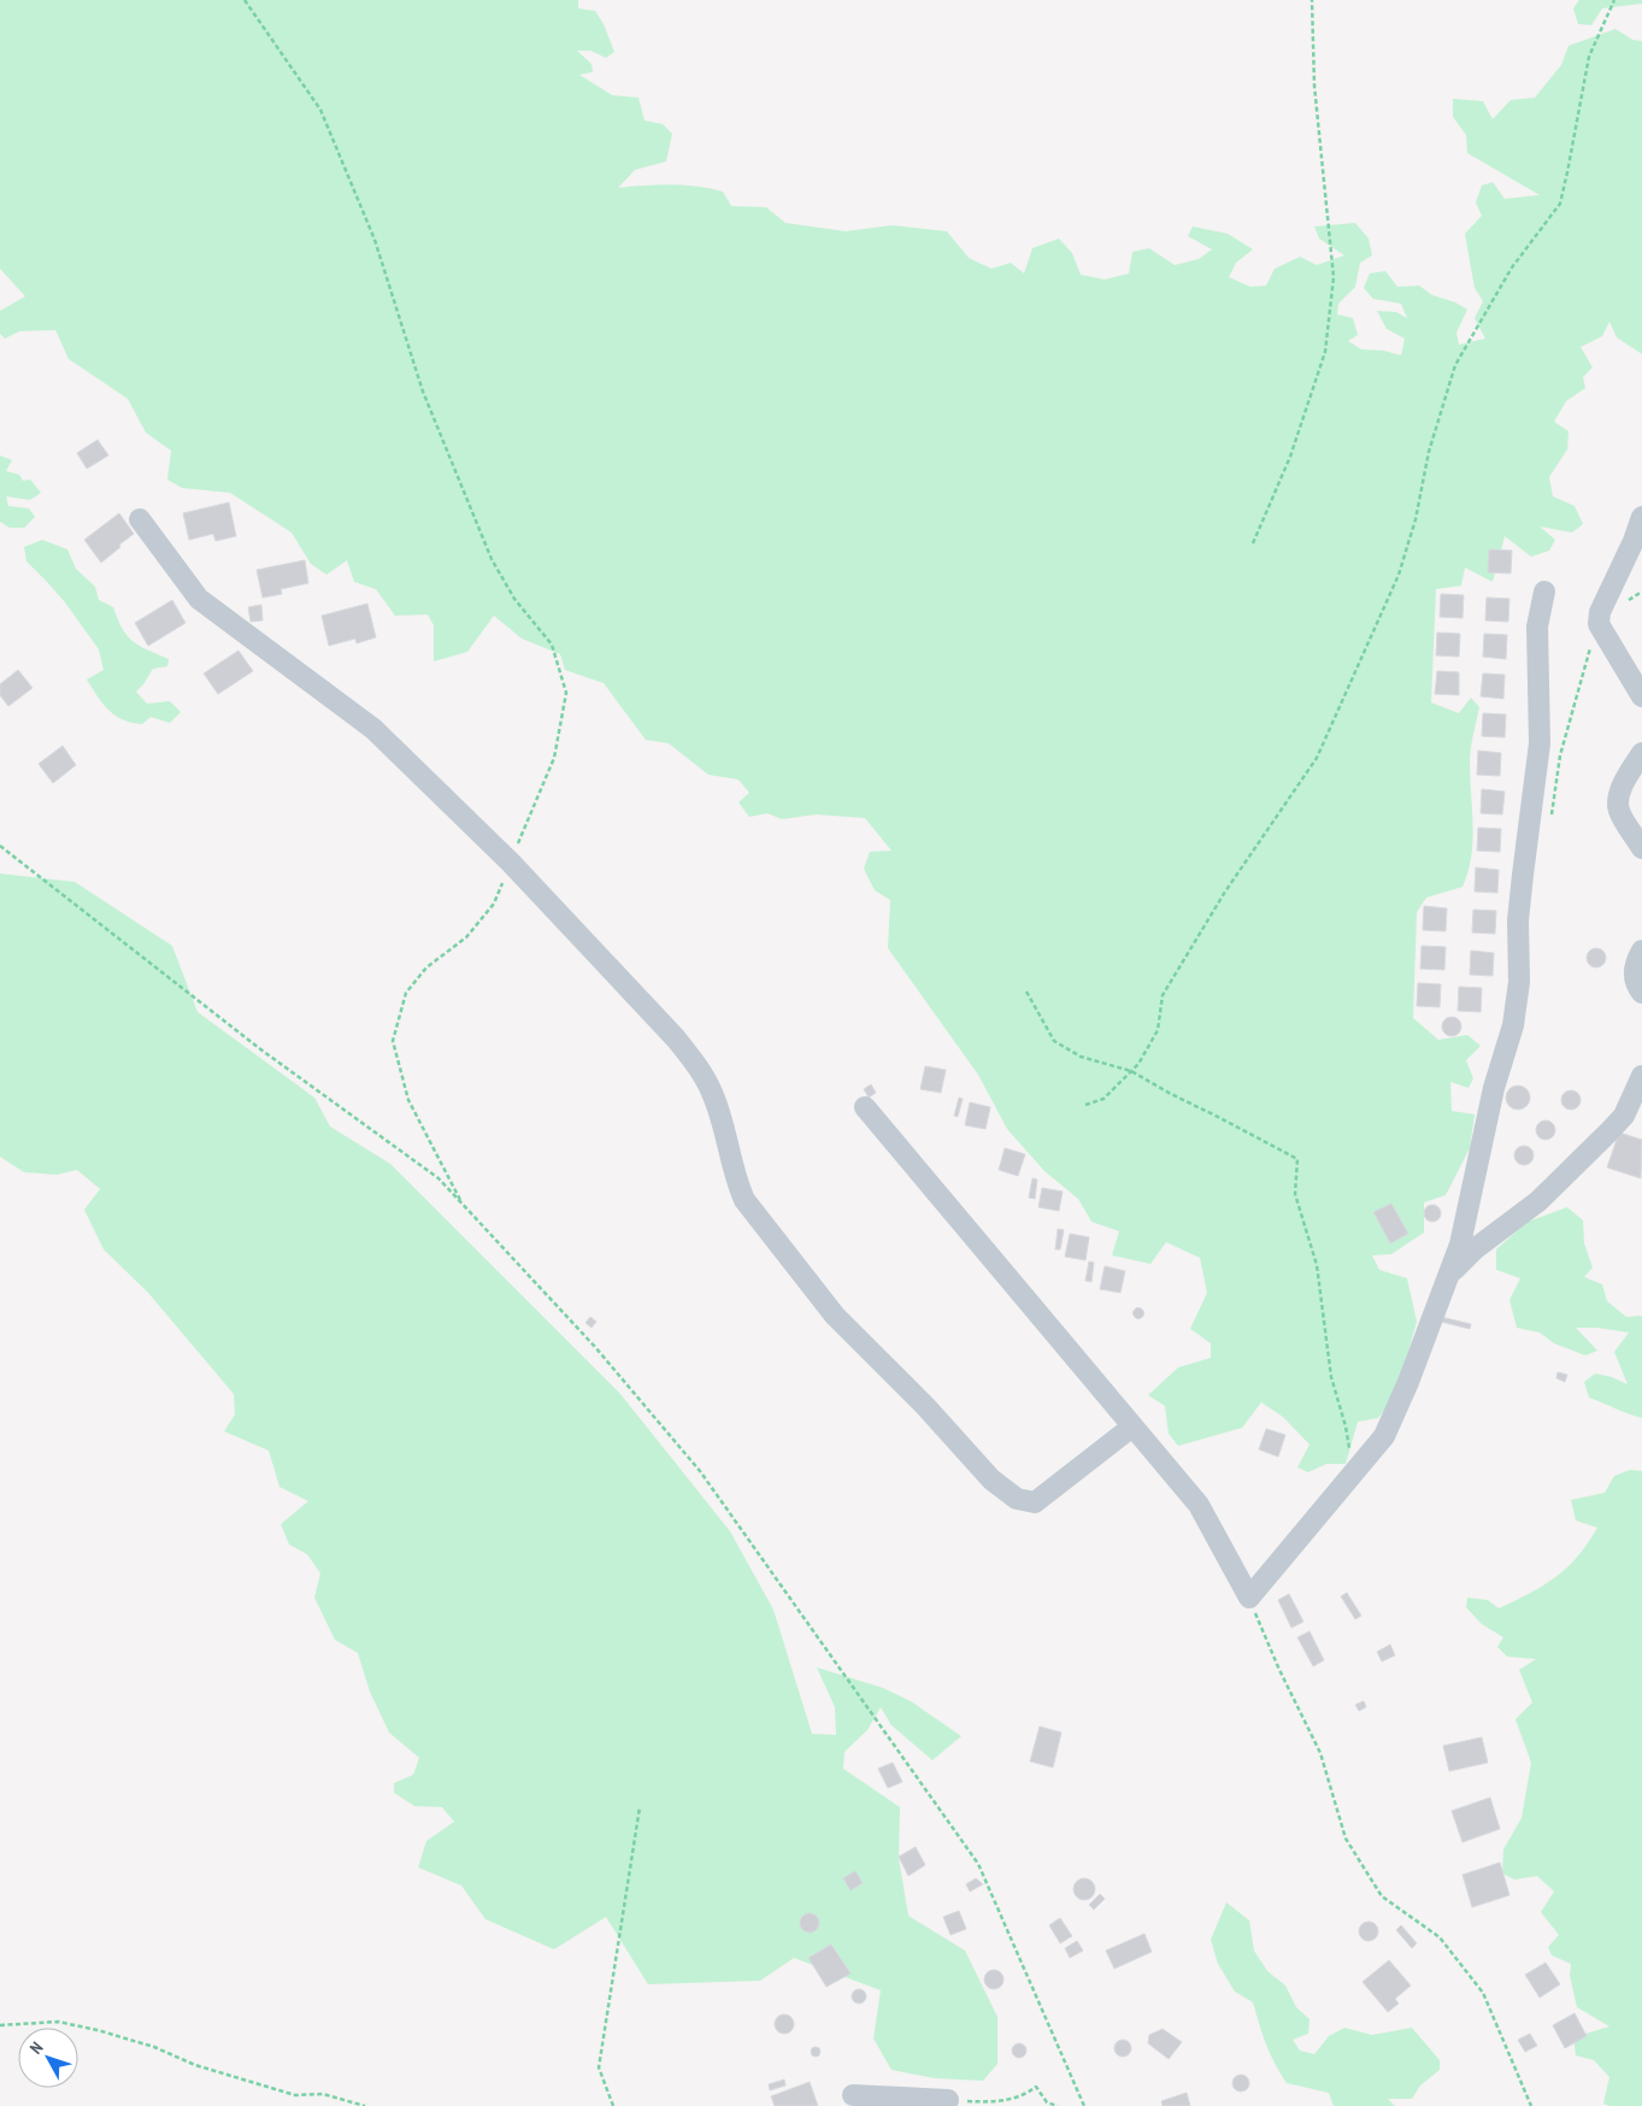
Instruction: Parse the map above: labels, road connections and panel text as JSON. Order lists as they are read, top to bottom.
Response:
{
  "north": "top left"
}
